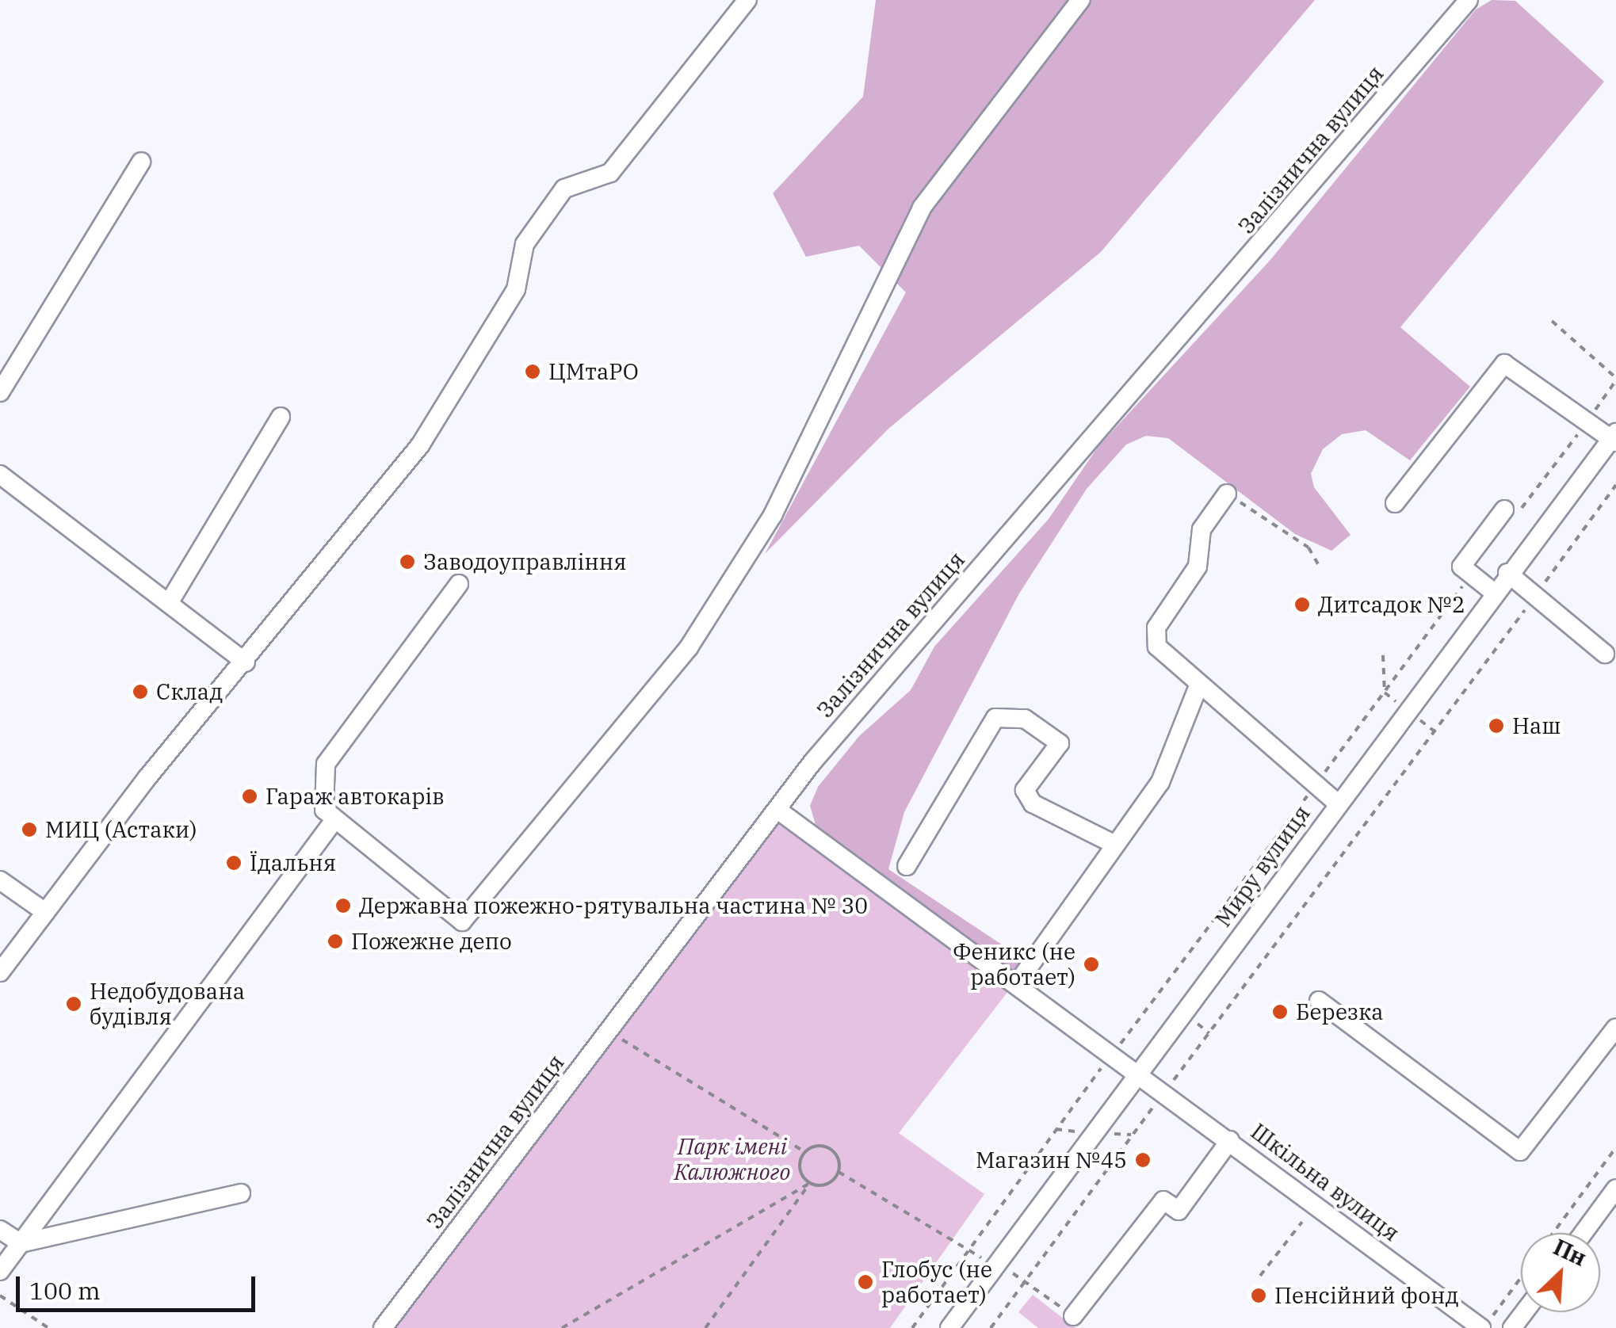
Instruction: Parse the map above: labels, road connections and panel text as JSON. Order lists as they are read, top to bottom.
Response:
{
  "streets": {
    "street": ["Залізнична вулиця", "Миру вулиця", "Шкільна вулиця"]
  },
  "crossings": [
    ["Залізнична вулиця", "Шкільна вулиця"],
    ["Миру вулиця", "Шкільна вулиця"]
  ],
  "parks": ["Парк імені Калюжного"],
  "places": [
    "ЦМтаРО",
    "Заводоуправління",
    "Дитсадок №2",
    "Склад",
    "Наш",
    "Гараж автокарів",
    "МИЦ (Астаки)",
    "Їдальня",
    "Державна пожежно-рятувальна частина № 30",
    "Пожежне депо",
    "Феникс (не работает)",
    "Недобудована будівля",
    "Березка",
    "Магазин №45",
    "Глобус (не работает)",
    "Пенсійний фонд"
  ],
  "scale_bar": "100 m",
  "north": "top right"
}
